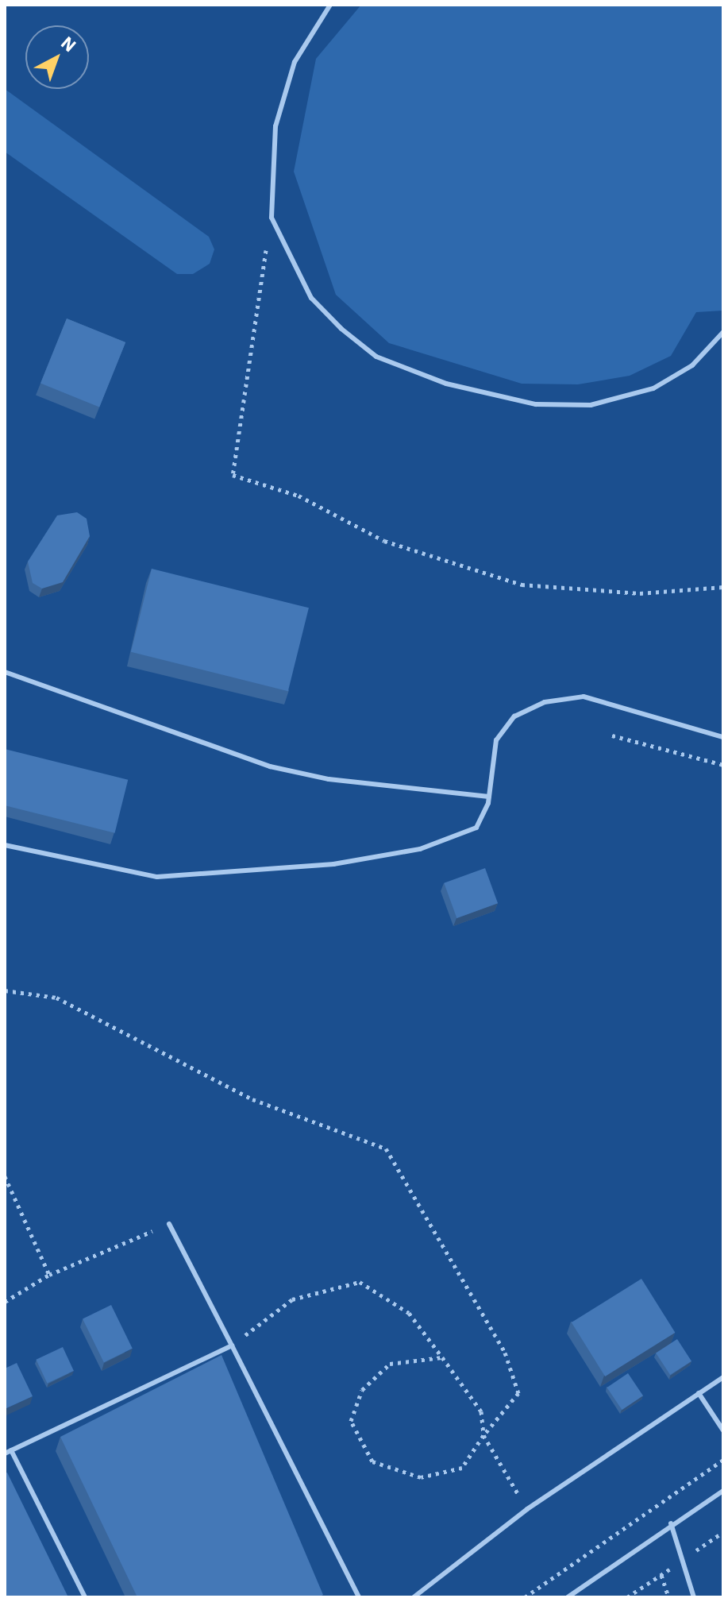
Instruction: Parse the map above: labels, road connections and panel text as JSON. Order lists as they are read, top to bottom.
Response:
{
  "north": "top right"
}
